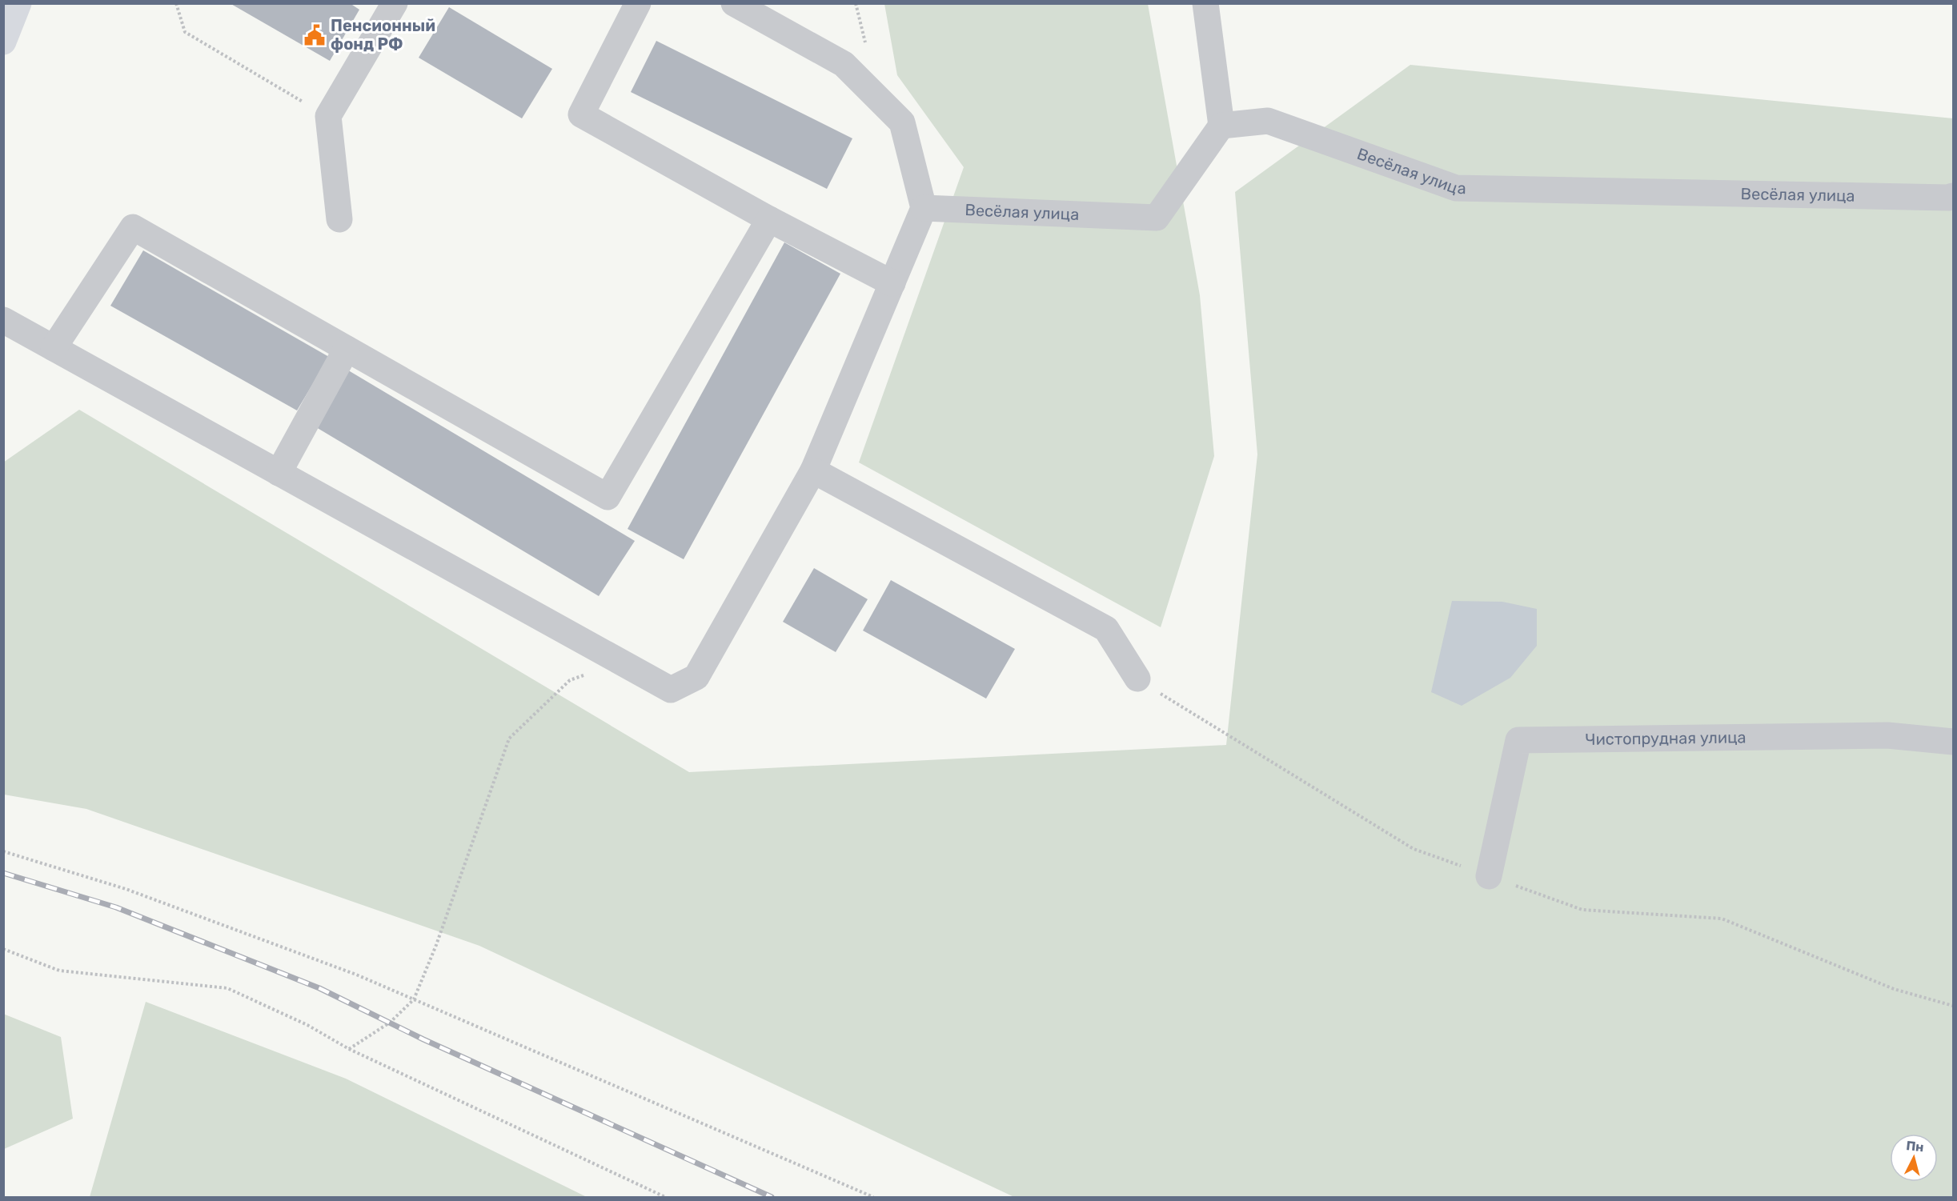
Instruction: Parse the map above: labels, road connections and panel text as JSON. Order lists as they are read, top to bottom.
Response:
{
  "streets": {
    "street": ["Весёлая улица", "Чистопрудная улица"]
  },
  "places": {
    "public building": ["Пенсионный фонд РФ"]
  },
  "north": "top"
}
